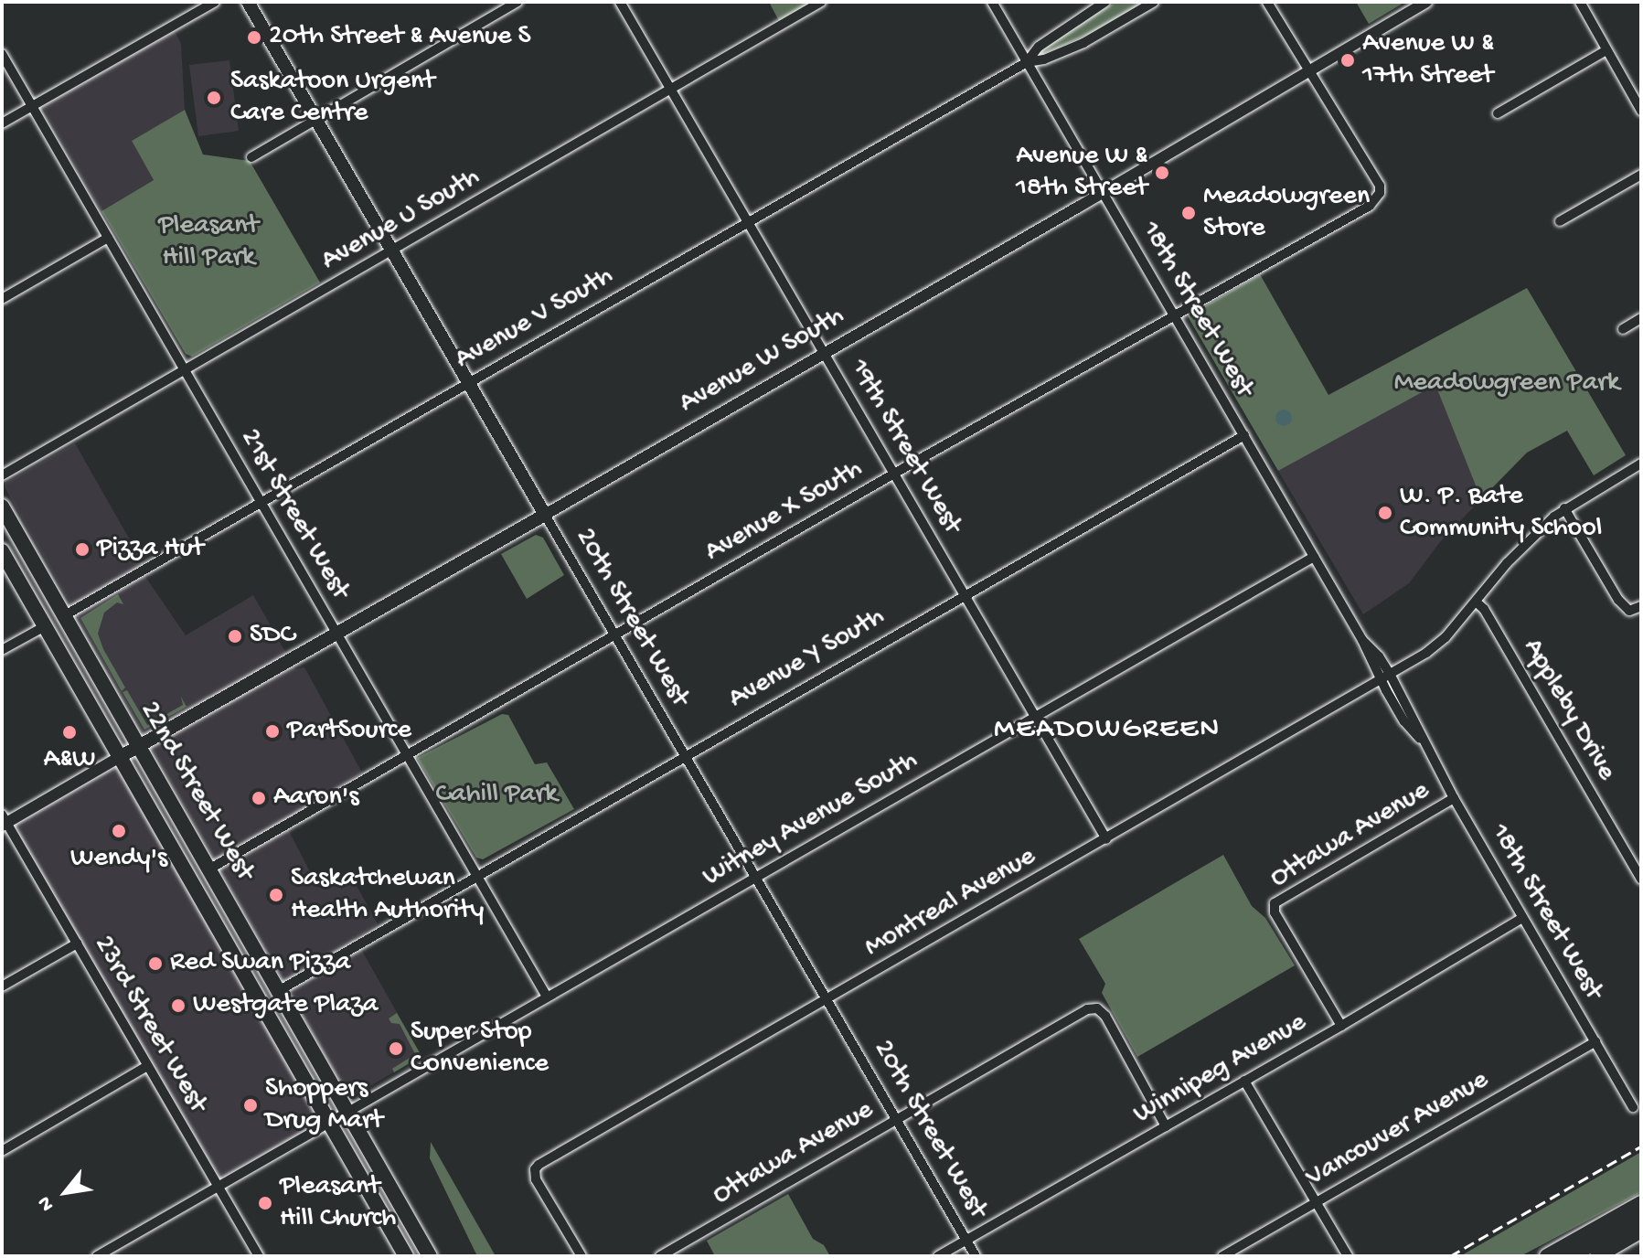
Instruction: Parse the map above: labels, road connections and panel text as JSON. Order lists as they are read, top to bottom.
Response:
{
  "streets": {
    "main road": ["Avenue W South", "20th Street West", "22nd Street West"],
    "street": [
      "Avenue U South",
      "18th Street West",
      "Avenue V South",
      "19th Street West",
      "Avenue X South",
      "21st Street West",
      "Avenue Y South",
      "Appleby Drive",
      "Witney Avenue South",
      "Ottawa Avenue",
      "Montreal Avenue",
      "23rd Street West",
      "Winnipeg Avenue",
      "Vancouver Avenue"
    ]
  },
  "crossings": [
    ["Avenue U South", "19th Street West"],
    ["Avenue U South", "21st Street West"],
    ["Avenue U South", "20th Street West"],
    ["18th Street West", "Avenue V South"],
    ["18th Street West", "Avenue W South"],
    ["18th Street West", "Avenue X South"],
    ["18th Street West", "Avenue Y South"],
    ["18th Street West", "Witney Avenue South"],
    ["18th Street West", "Ottawa Avenue"],
    ["18th Street West", "Winnipeg Avenue"],
    ["18th Street West", "Vancouver Avenue"],
    ["Avenue V South", "19th Street West"],
    ["Avenue V South", "21st Street West"],
    ["Avenue V South", "20th Street West"],
    ["Avenue V South", "22nd Street West"],
    ["Avenue W South", "19th Street West"],
    ["Avenue W South", "Avenue X South"],
    ["Avenue W South", "21st Street West"],
    ["Avenue W South", "20th Street West"],
    ["Avenue W South", "22nd Street West"],
    ["19th Street West", "Avenue X South"],
    ["19th Street West", "Avenue Y South"],
    ["19th Street West", "Witney Avenue South"],
    ["19th Street West", "Montreal Avenue"],
    ["Avenue X South", "21st Street West"],
    ["Avenue X South", "20th Street West"],
    ["Avenue X South", "22nd Street West"],
    ["21st Street West", "Avenue Y South"],
    ["21st Street West", "Witney Avenue South"],
    ["20th Street West", "Avenue Y South"],
    ["20th Street West", "Witney Avenue South"],
    ["20th Street West", "Ottawa Avenue"],
    ["20th Street West", "Montreal Avenue"],
    ["20th Street West", "Winnipeg Avenue"],
    ["Avenue Y South", "22nd Street West"],
    ["Appleby Drive", "Montreal Avenue"],
    ["22nd Street West", "Witney Avenue South"],
    ["Witney Avenue South", "23rd Street West"],
    ["Ottawa Avenue", "Winnipeg Avenue"]
  ],
  "districts": ["MEADOWGREEN"],
  "parks": ["Pleasant Hill Park", "Meadowgreen Park", "Cahill Park"],
  "places": [
    "20th Street & Avenue S",
    "Avenue W & 17th Street",
    "Saskatoon Urgent Care Centre",
    "Avenue W & 18th Street",
    "Meadowgreen Store",
    "W. P. Bate Community School",
    "Pizza Hut",
    "SDC",
    "PartSource",
    "A&W",
    "Aaron's",
    "Wendy's",
    "Saskatchewan Health Authority",
    "Red Swan Pizza",
    "Westgate Plaza",
    "Super Stop Convenience",
    "Shoppers Drug Mart",
    "Pleasant Hill Church"
  ],
  "north": "bottom left"
}
